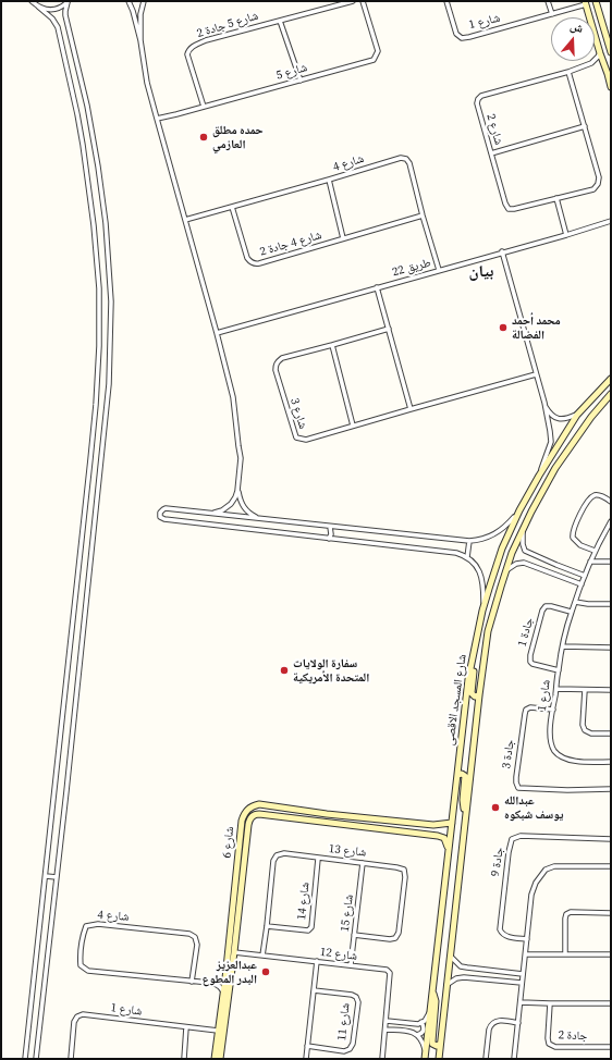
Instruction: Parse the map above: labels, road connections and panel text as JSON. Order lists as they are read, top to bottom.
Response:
{
  "streets": {
    "main road": ["شارع المسجد الاقصى", "شارع 6"],
    "street": [
      "شارع 1",
      "شارع 5 جادة 2",
      "شارع 5",
      "شارع 2",
      "شارع 4",
      "شارع 4 جادة 2",
      "طريق 22",
      "شارع 3",
      "جادة 1",
      "جادة 3",
      "شارع 13",
      "جادة 9",
      "شارع 14",
      "شارع 15",
      "شارع 12",
      "شارع 11",
      "جادة 2"
    ]
  },
  "crossings": [
    ["شارع 1", "جادة 1"],
    ["شارع 1", "جادة 3"],
    ["شارع 1", "شارع 6"],
    ["شارع 5 جادة 2", "شارع 5"],
    ["شارع 4", "شارع 4 جادة 2"],
    ["شارع 4", "طريق 22"],
    ["شارع 4", "شارع 6"],
    ["شارع المسجد الاقصى", "شارع 6"],
    ["شارع 6", "شارع 12"],
    ["شارع 13", "شارع 14"],
    ["شارع 13", "شارع 15"],
    ["شارع 13", "شارع 12"],
    ["شارع 15", "شارع 12"]
  ],
  "districts": ["بيان"],
  "places": [
    "حمده مطلق العازمي",
    "محمد أحمد الفضالة",
    "سفارة الولايات المتحدة الأمريكية",
    "عبدالله يوسف شبكوه",
    "عبدالعزيز البدر المطوع"
  ],
  "north": "top"
}
